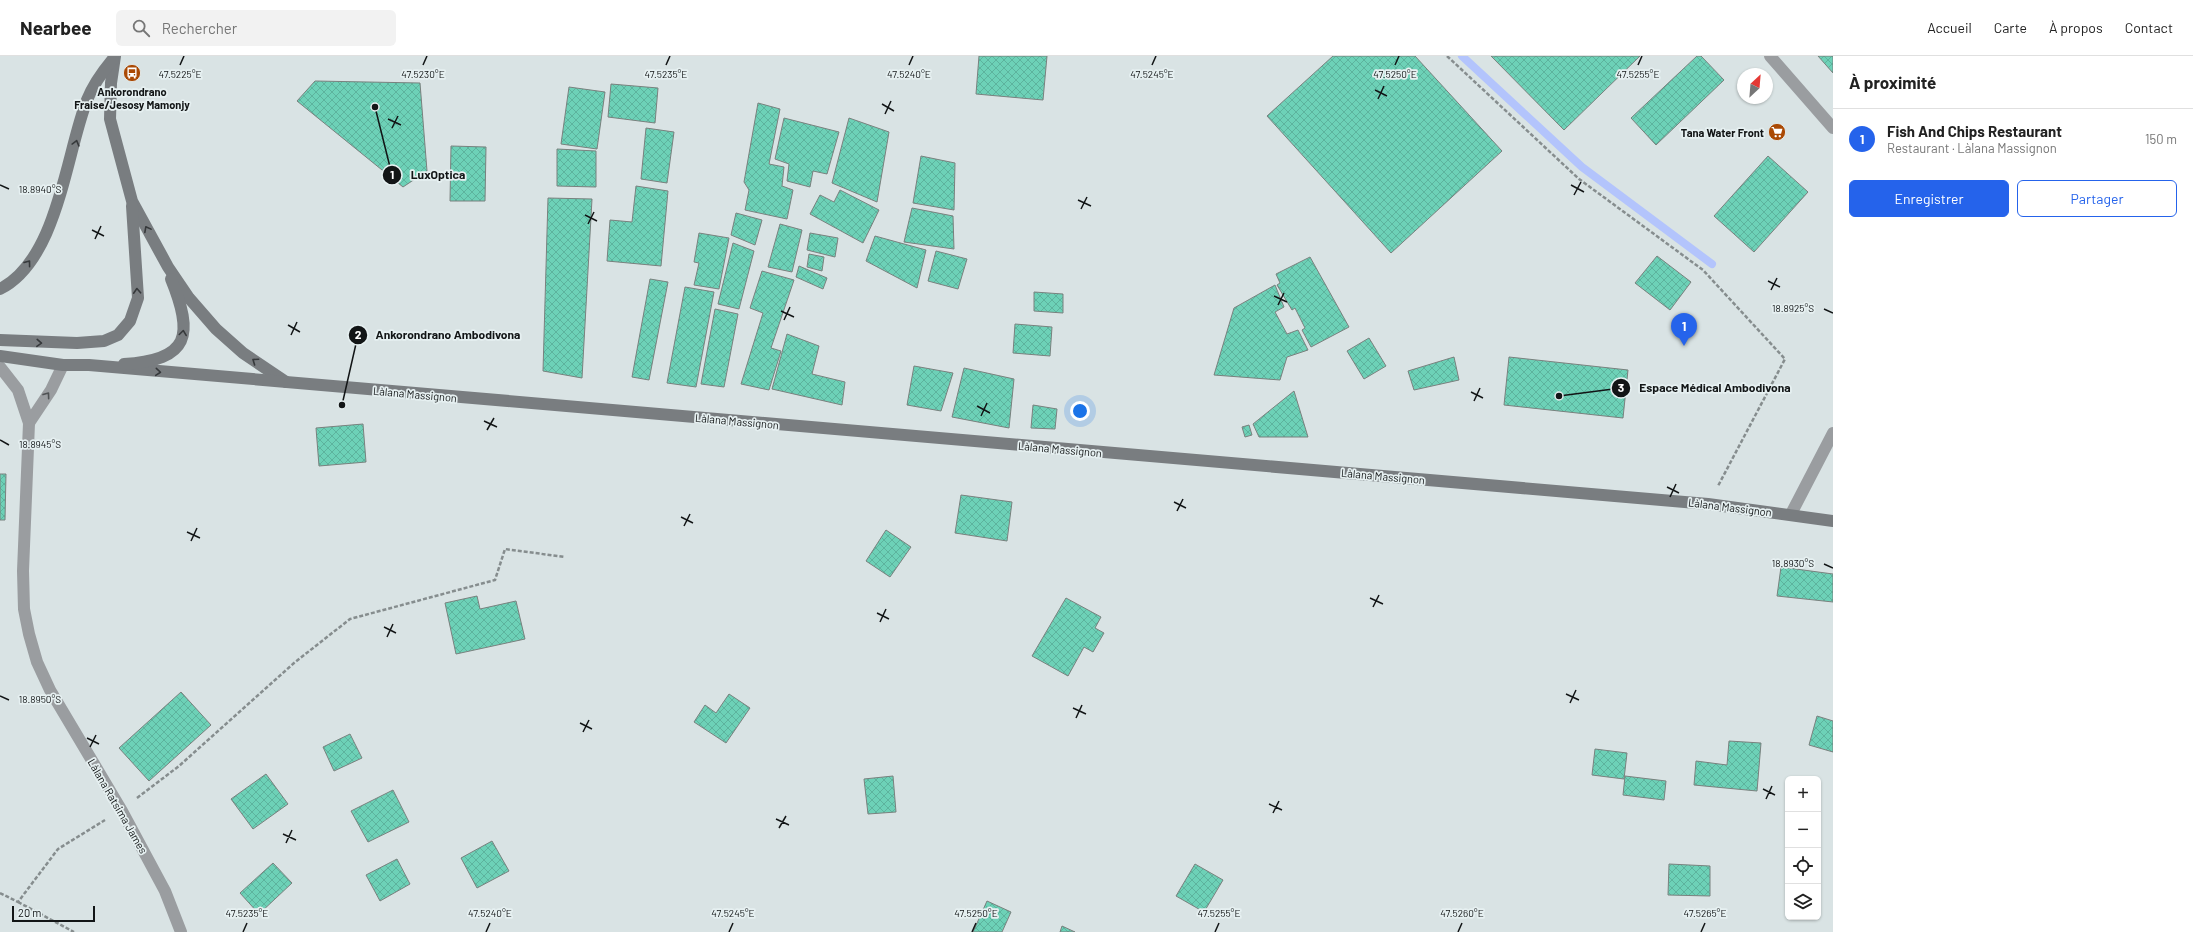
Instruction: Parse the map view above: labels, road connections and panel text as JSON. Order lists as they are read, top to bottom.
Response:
{
  "streets": {
    "main road": ["Làlana Massignon"],
    "street": ["Làlana Ratsima James"]
  },
  "places": {
    "bus stop": ["Ankorondrano Fraise/Jesosy Mamonjy"],
    "other": ["LuxOptica", "Espace Médical Ambodivona", "Ankorondrano Ambodivona"],
    "supermarket": ["Tana Water Front"]
  },
  "scale_bar": "20 m",
  "north": "top right",
  "page": {
    "header": "Nearbee",
    "search": "Rechercher",
    "nav": [
      "Accueil",
      "Carte",
      "À propos",
      "Contact"
    ],
    "heading": "À proximité",
    "list": [
      {
        "mark": "1",
        "name": "Fish And Chips Restaurant",
        "note": "Restaurant · Làlana Massignon",
        "value": "150 m"
      }
    ],
    "buttons": ["Enregistrer", "Partager"],
    "pins": "1",
    "map_buttons": ["+", "−"],
    "scale": "20 m"
  },
  "coordinates": [
    "47.5225°E",
    "47.5230°E",
    "47.5235°E",
    "47.5240°E",
    "47.5245°E",
    "47.5250°E",
    "47.5255°E",
    "18.8940°S",
    "18.8925°S",
    "18.8945°S",
    "18.8930°S",
    "18.8950°S",
    "47.5260°E",
    "47.5265°E"
  ]
}
